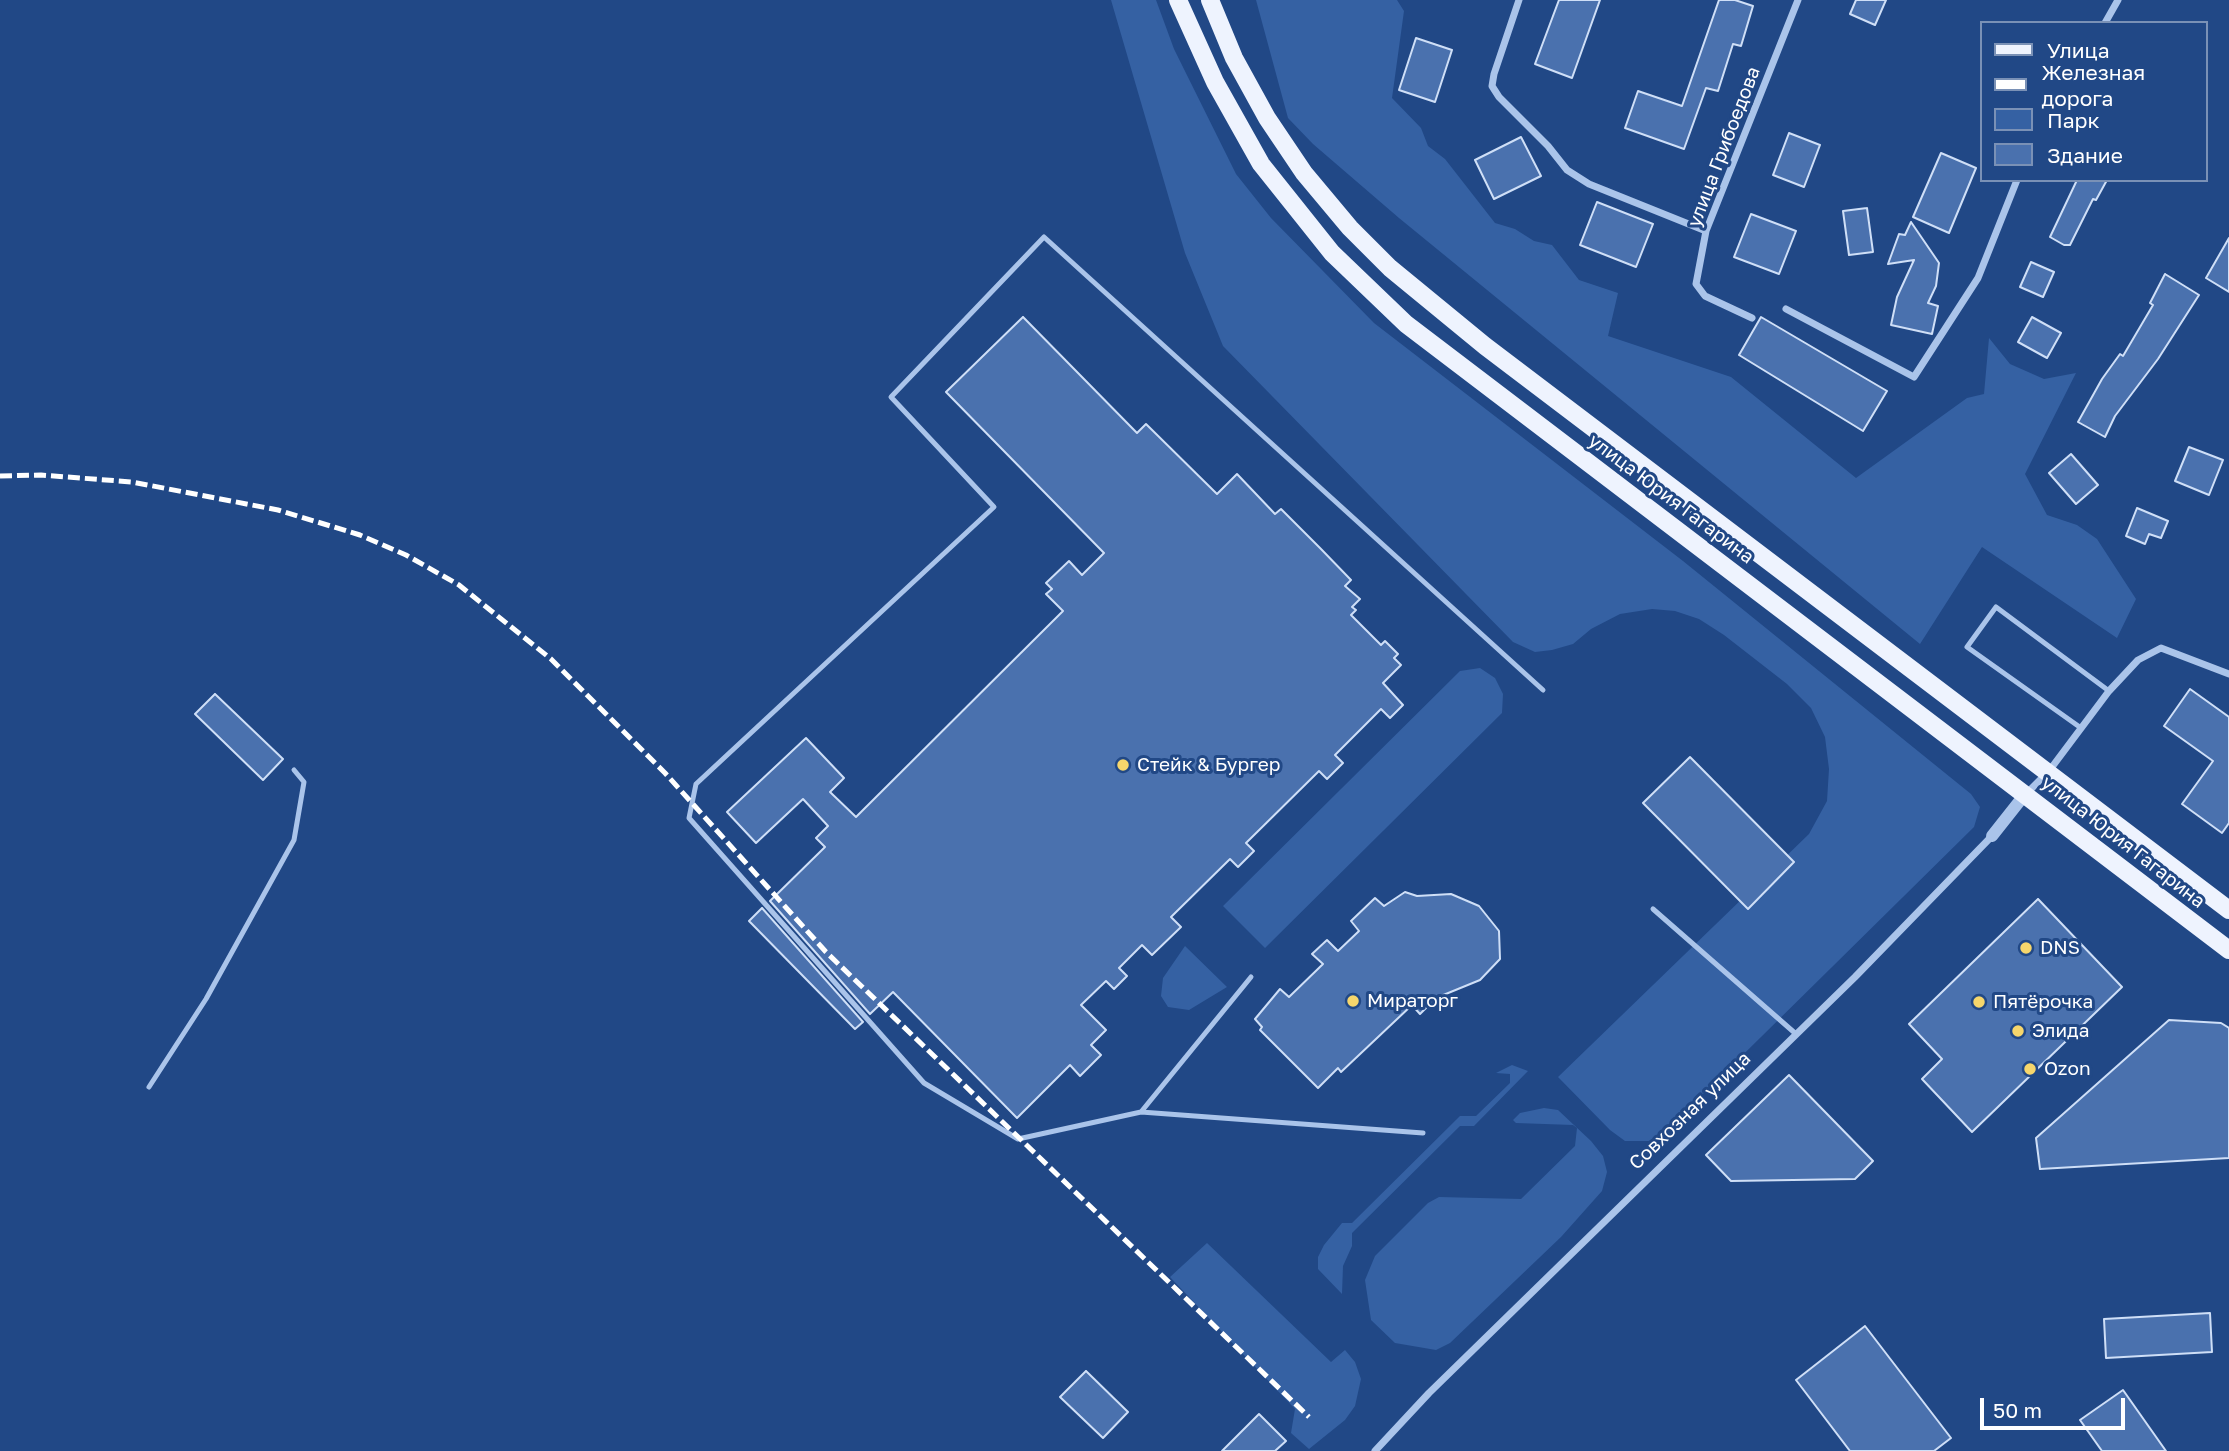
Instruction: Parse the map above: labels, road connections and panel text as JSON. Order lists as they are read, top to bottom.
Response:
{
  "streets": {
    "main road": ["улица Юрия Гагарина"],
    "street": ["улица Грибоедова", "Совхозная улица"]
  },
  "crossings": [
    ["улица Юрия Гагарина", "Совхозная улица"]
  ],
  "places": [
    "Стейк & Бургер",
    "DNS",
    "Мираторг",
    "Пятёрочка",
    "Элида",
    "Ozon"
  ],
  "legend": [
    "Улица",
    "Железная дорога",
    "Парк",
    "Здание"
  ],
  "scale_bar": "50 m"
}
